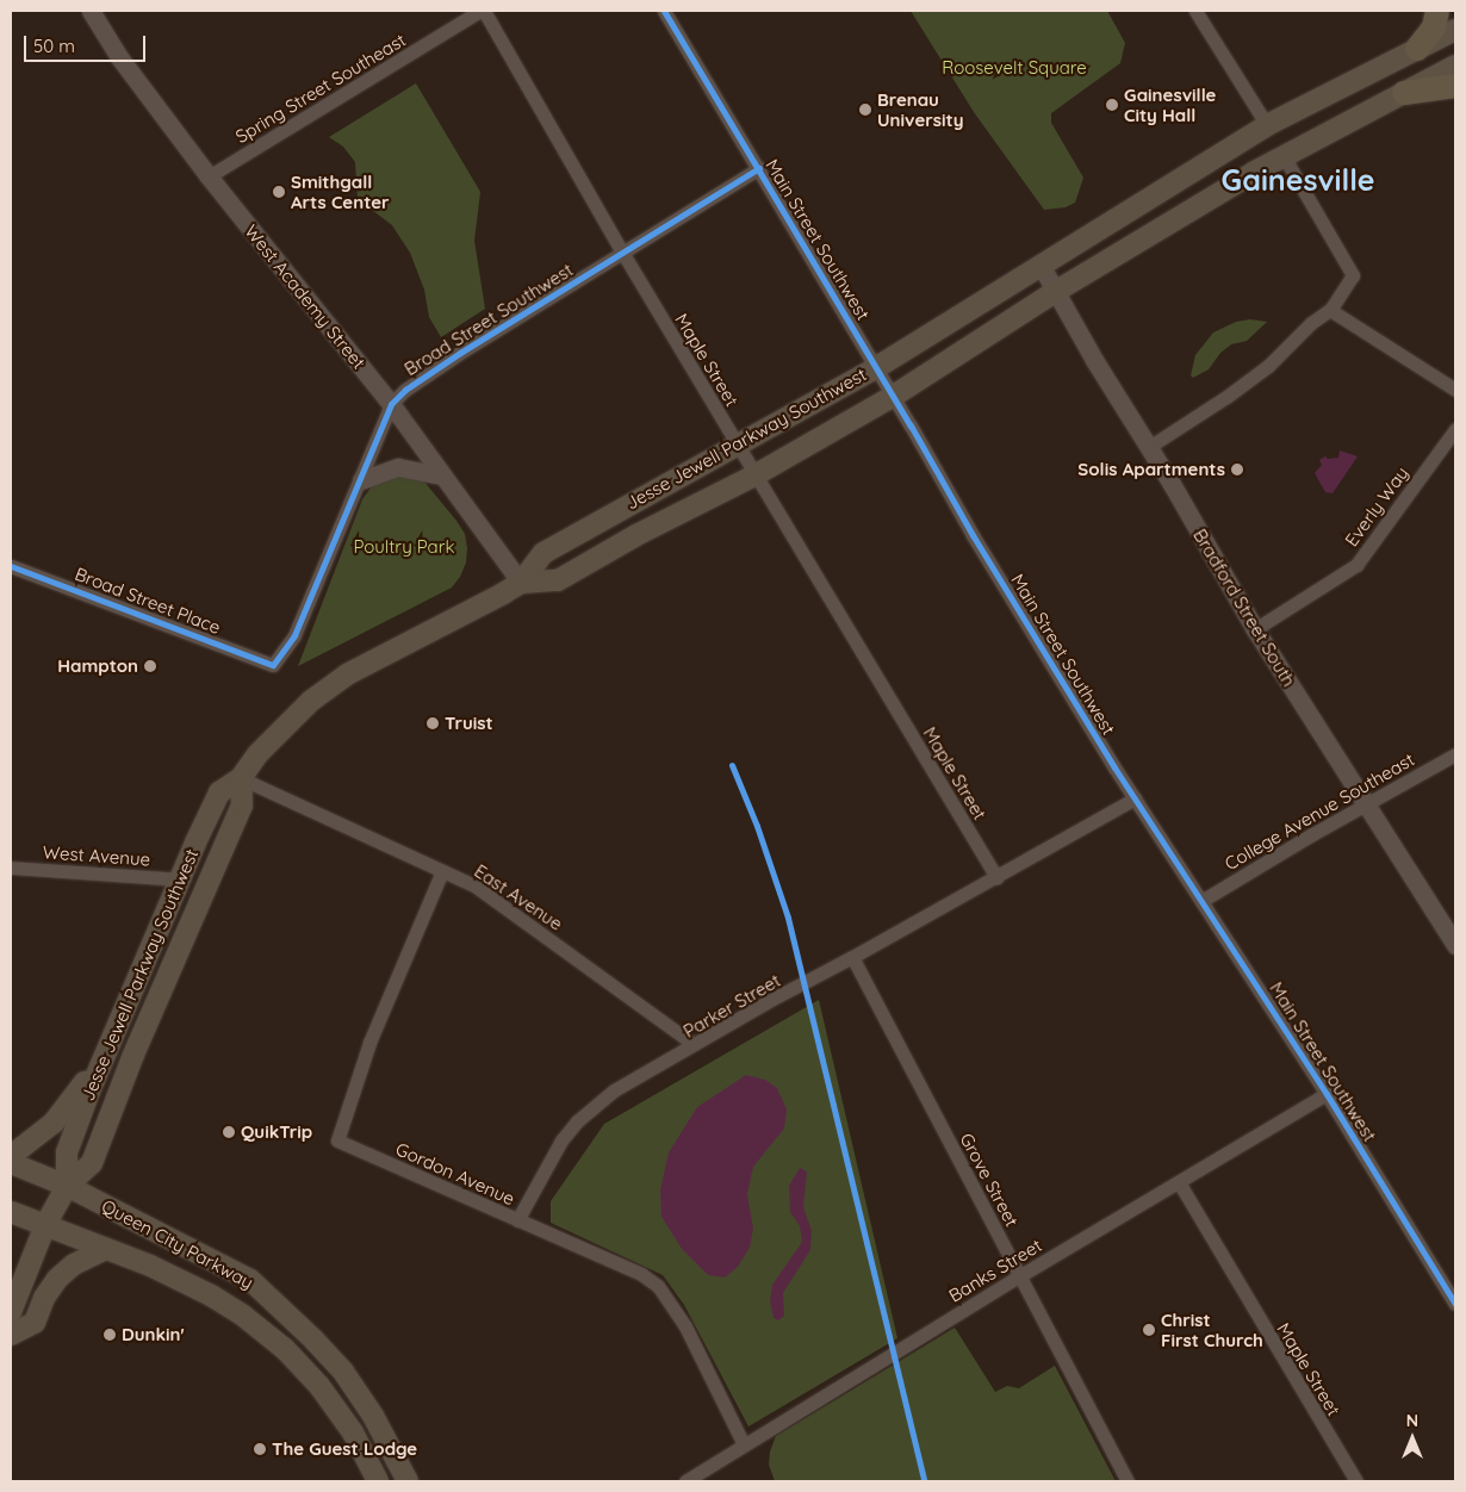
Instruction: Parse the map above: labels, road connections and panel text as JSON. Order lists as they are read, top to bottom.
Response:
{
  "streets": {
    "main road": ["Jesse Jewell Parkway Southwest", "Queen City Parkway"],
    "street": [
      "Spring Street Southeast",
      "Main Street Southwest",
      "West Academy Street",
      "Broad Street Southwest",
      "Maple Street",
      "Everly Way",
      "Broad Street Place",
      "Bradford Street South",
      "College Avenue Southeast",
      "West Avenue",
      "East Avenue",
      "Parker Street",
      "Gordon Avenue",
      "Grove Street",
      "Banks Street"
    ]
  },
  "crossings": [
    ["Spring Street Southeast", "West Academy Street"],
    ["Spring Street Southeast", "Maple Street"],
    ["Main Street Southwest", "Broad Street Southwest"],
    ["Main Street Southwest", "Jesse Jewell Parkway Southwest"],
    ["Main Street Southwest", "College Avenue Southeast"],
    ["Main Street Southwest", "Parker Street"],
    ["Main Street Southwest", "Banks Street"],
    ["West Academy Street", "Broad Street Southwest"],
    ["West Academy Street", "Jesse Jewell Parkway Southwest"],
    ["Broad Street Southwest", "Maple Street"],
    ["Broad Street Southwest", "Broad Street Place"],
    ["Maple Street", "Jesse Jewell Parkway Southwest"],
    ["Maple Street", "Parker Street"],
    ["Maple Street", "Banks Street"],
    ["Jesse Jewell Parkway Southwest", "Bradford Street South"],
    ["Jesse Jewell Parkway Southwest", "West Avenue"],
    ["Jesse Jewell Parkway Southwest", "East Avenue"],
    ["Jesse Jewell Parkway Southwest", "Queen City Parkway"],
    ["Everly Way", "Bradford Street South"],
    ["Bradford Street South", "College Avenue Southeast"],
    ["East Avenue", "Parker Street"],
    ["East Avenue", "Gordon Avenue"],
    ["Parker Street", "Gordon Avenue"],
    ["Parker Street", "Grove Street"],
    ["Gordon Avenue", "Banks Street"],
    ["Grove Street", "Banks Street"]
  ],
  "districts": ["Gainesville"],
  "parks": ["Roosevelt Square", "Poultry Park"],
  "places": [
    "Gainesville City Hall",
    "Brenau University",
    "Smithgall Arts Center",
    "Solis Apartments",
    "Hampton",
    "Truist",
    "QuikTrip",
    "Christ First Church",
    "Dunkin'",
    "The Guest Lodge"
  ],
  "scale_bar": "50 m",
  "north": "top"
}
